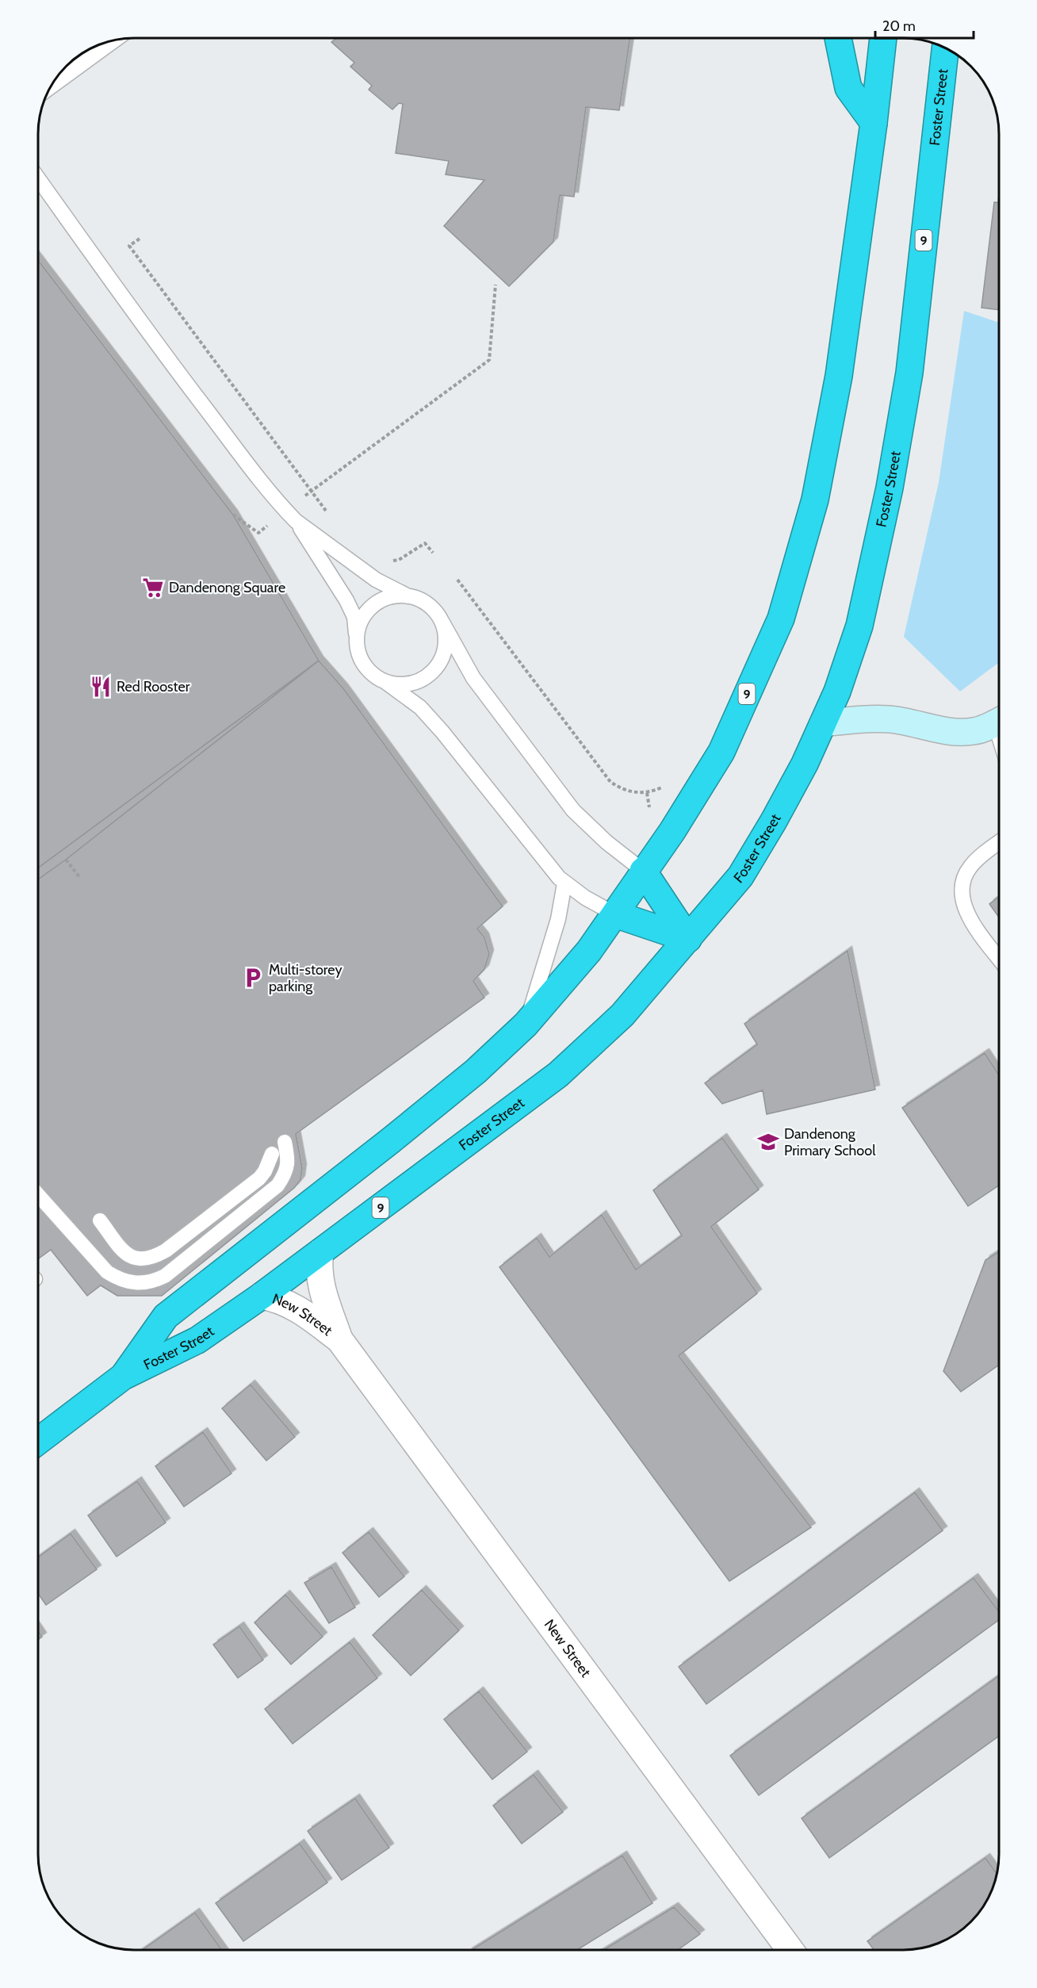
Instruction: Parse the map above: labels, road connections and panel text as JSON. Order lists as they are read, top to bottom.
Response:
{
  "streets": {
    "highway": ["Foster Street", "9"],
    "street": ["New Street"]
  },
  "crossings": [
    ["Foster Street", "New Street"]
  ],
  "places": {
    "supermarket": ["Dandenong Square"],
    "restaurant": ["Red Rooster"],
    "parking": ["Multi-storey parking"],
    "school or university": ["Dandenong Primary School"]
  },
  "scale_bar": "20 m"
}
